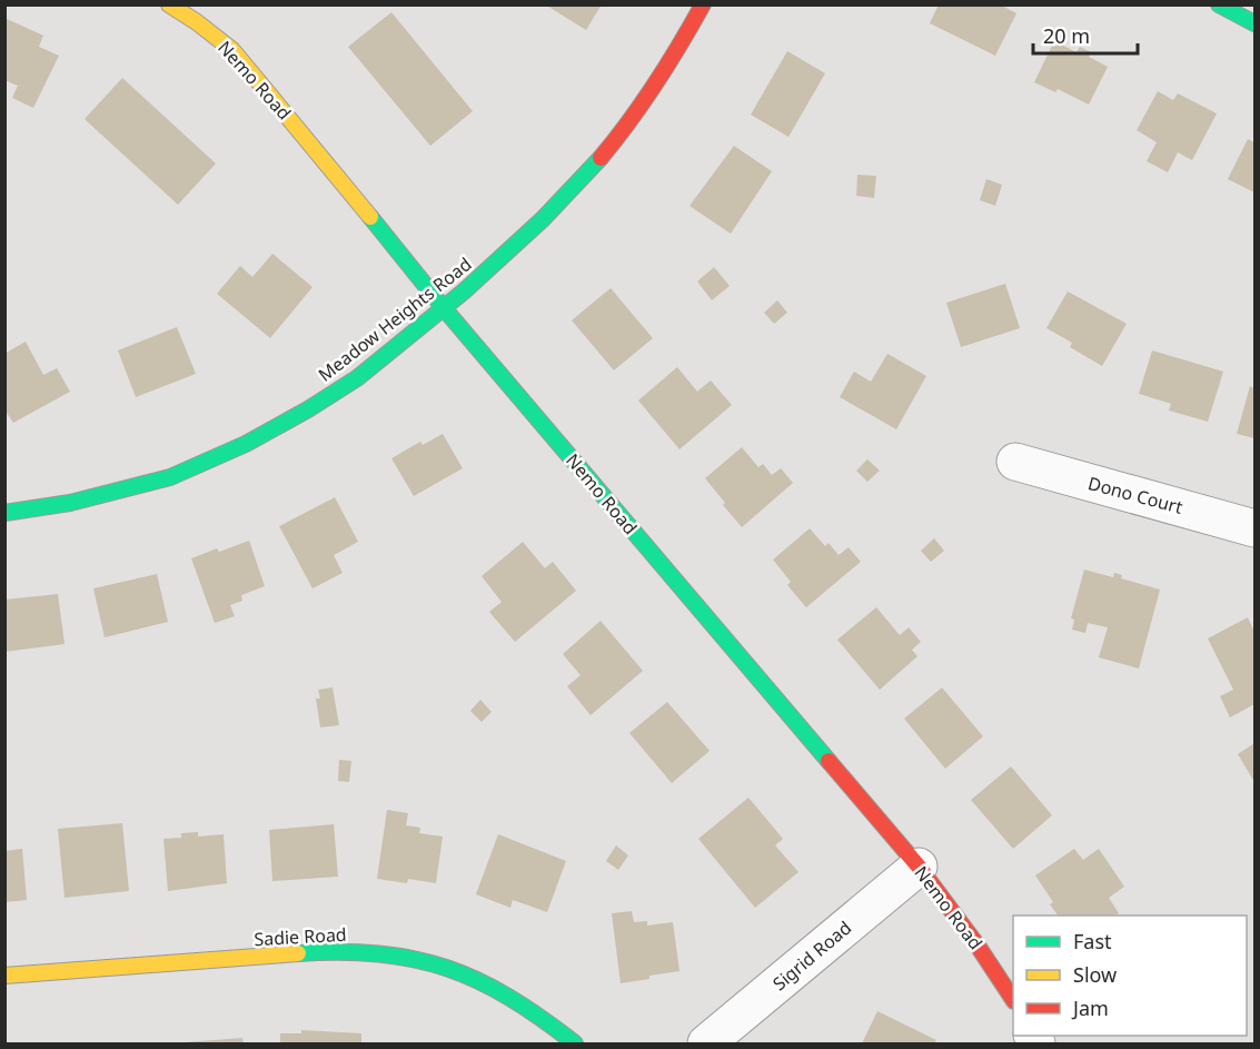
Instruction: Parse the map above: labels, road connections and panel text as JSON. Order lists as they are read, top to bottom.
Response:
{
  "streets": {
    "street": [
      "Nemo Road",
      "Meadow Heights Road",
      "Dono Court",
      "Sadie Road",
      "Sigrid Road"
    ]
  },
  "crossings": [
    ["Nemo Road", "Meadow Heights Road"],
    ["Nemo Road", "Sigrid Road"]
  ],
  "legend": ["Fast", "Slow", "Jam"],
  "scale_bar": "20 m"
}
